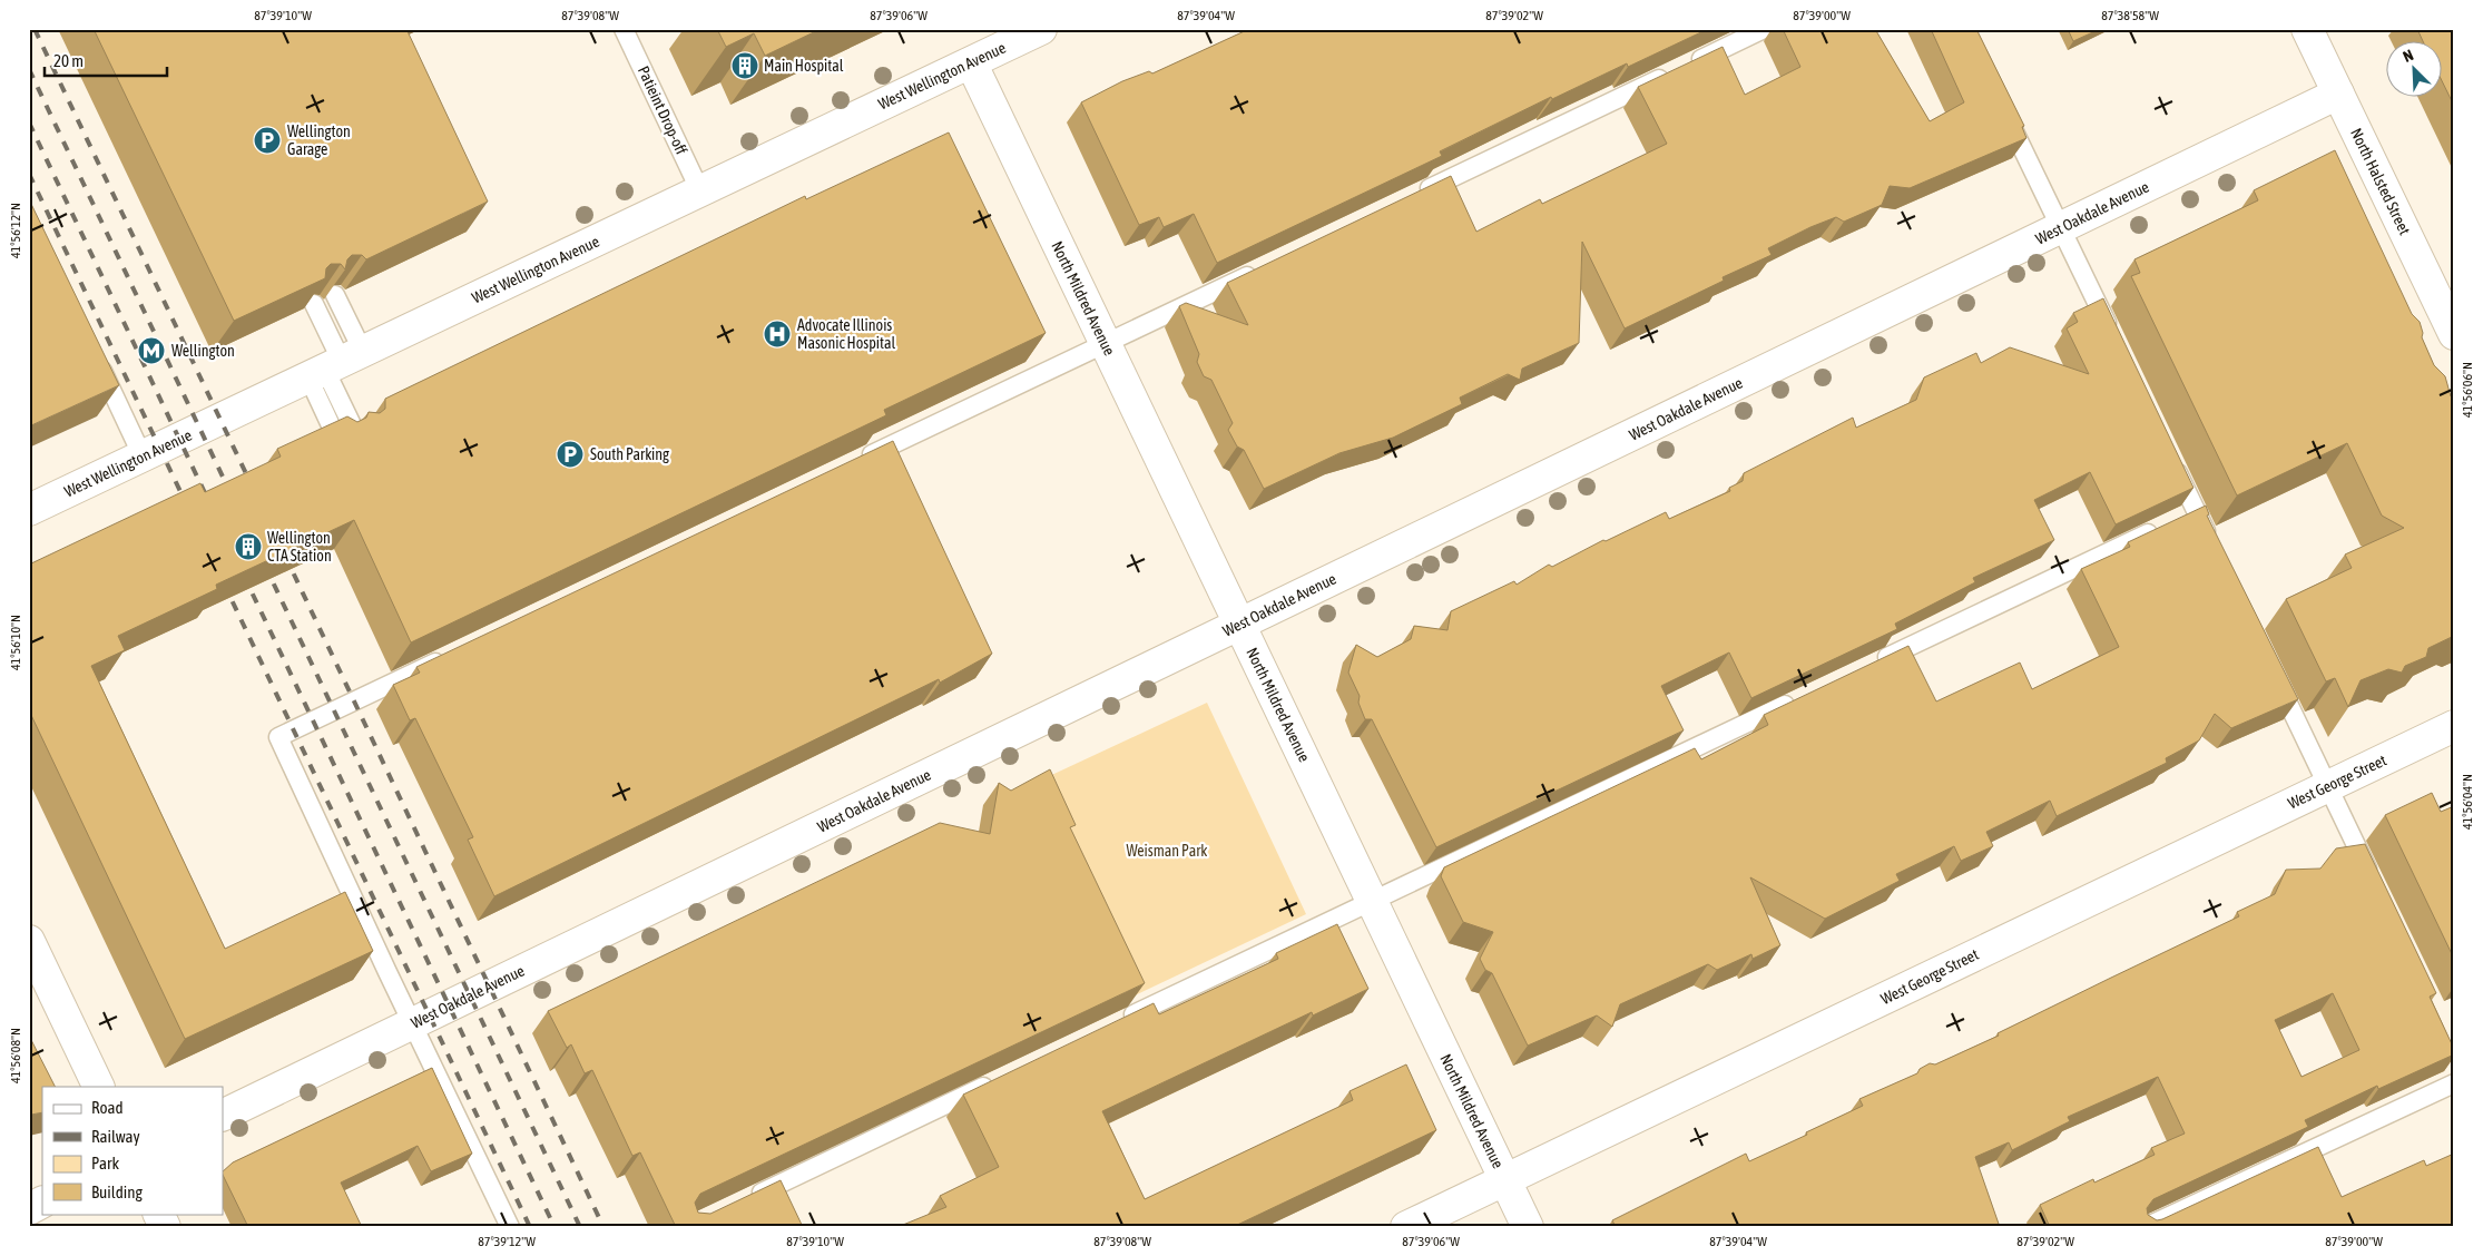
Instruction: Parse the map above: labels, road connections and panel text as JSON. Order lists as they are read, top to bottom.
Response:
{
  "streets": {
    "street": [
      "West Wellington Avenue",
      "North Halsted Street",
      "West Oakdale Avenue",
      "North Mildred Avenue",
      "West George Street"
    ],
    "lane": ["Patieint Drop-off"]
  },
  "crossings": [
    ["West Wellington Avenue", "Patieint Drop-off"],
    ["West Wellington Avenue", "North Mildred Avenue"],
    ["North Halsted Street", "West Oakdale Avenue"],
    ["West Oakdale Avenue", "North Mildred Avenue"],
    ["North Mildred Avenue", "West George Street"]
  ],
  "parks": ["Weisman Park"],
  "places": {
    "building": ["Main Hospital", "Wellington CTA Station"],
    "parking": ["Wellington Garage", "South Parking"],
    "hospital": ["Advocate Illinois Masonic Hospital"],
    "metro station": ["Wellington"]
  },
  "legend": [
    "Road",
    "Railway",
    "Park",
    "Building"
  ],
  "scale_bar": "20 m",
  "north": "top left",
  "coordinates": [
    "87°39'10\"W",
    "87°39'08\"W",
    "87°39'06\"W",
    "87°39'04\"W",
    "87°39'02\"W",
    "87°39'00\"W",
    "87°38'58\"W",
    "41°56'12\"N",
    "41°56'06\"N",
    "41°56'10\"N",
    "41°56'04\"N",
    "41°56'08\"N",
    "87°39'12\"W"
  ]
}
